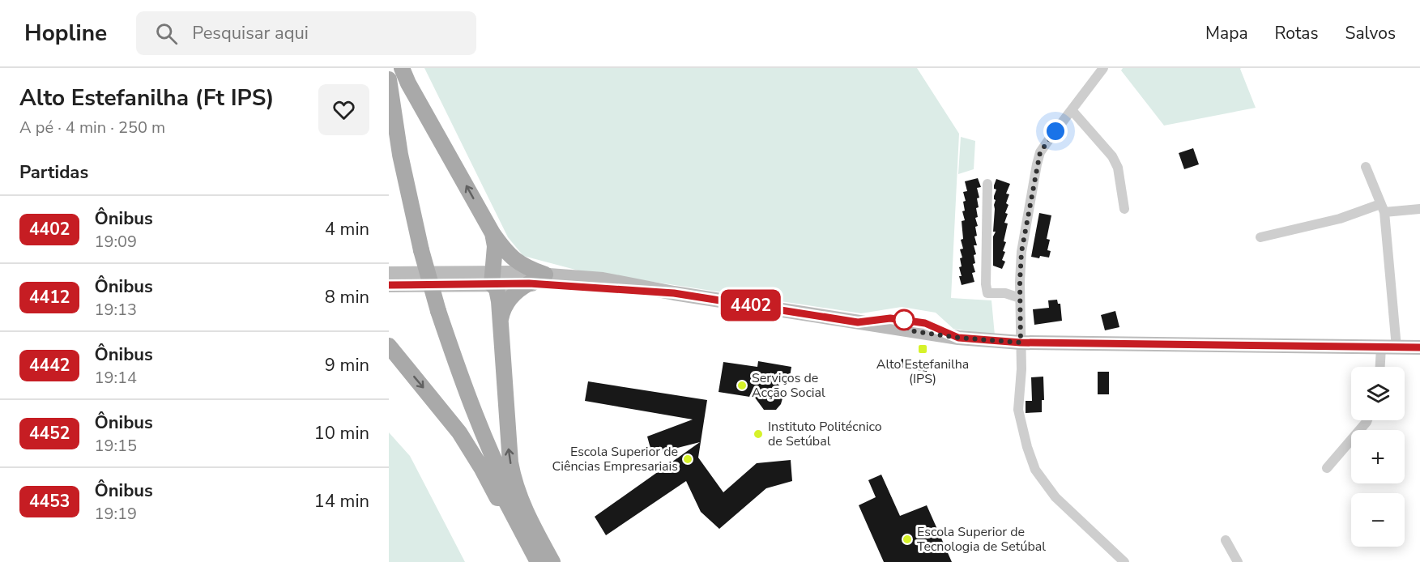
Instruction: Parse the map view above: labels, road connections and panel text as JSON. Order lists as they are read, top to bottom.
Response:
{
  "places": {
    "transit": ["Alto Estefanilha (IPS)"],
    "other": [
      "Serviços de Acção Social",
      "Instituto Politécnico de Setúbal",
      "Escola Superior de Ciências Empresariais",
      "Escola Superior de Tecnologia de Setúbal"
    ]
  },
  "lines": ["bus line 4402"],
  "page": {
    "header": "Hopline",
    "search": "Pesquisar aqui",
    "nav": ["Mapa", "Rotas", "Salvos"],
    "heading": [
      ["Alto Estefanilha (Ft IPS)", "A pé · 4 min · 250 m"],
      "Partidas"
    ],
    "on_map": "4402",
    "list": [
      {
        "mark": "4402",
        "name": "Ônibus",
        "note": "19:09",
        "value": "4 min"
      },
      {
        "mark": "4412",
        "name": "Ônibus",
        "note": "19:13",
        "value": "8 min"
      },
      {
        "mark": "4442",
        "name": "Ônibus",
        "note": "19:14",
        "value": "9 min"
      },
      {
        "mark": "4452",
        "name": "Ônibus",
        "note": "19:15",
        "value": "10 min"
      },
      {
        "mark": "4453",
        "name": "Ônibus",
        "note": "19:19",
        "value": "14 min"
      }
    ],
    "map_buttons": ["+", "−"]
  }
}
